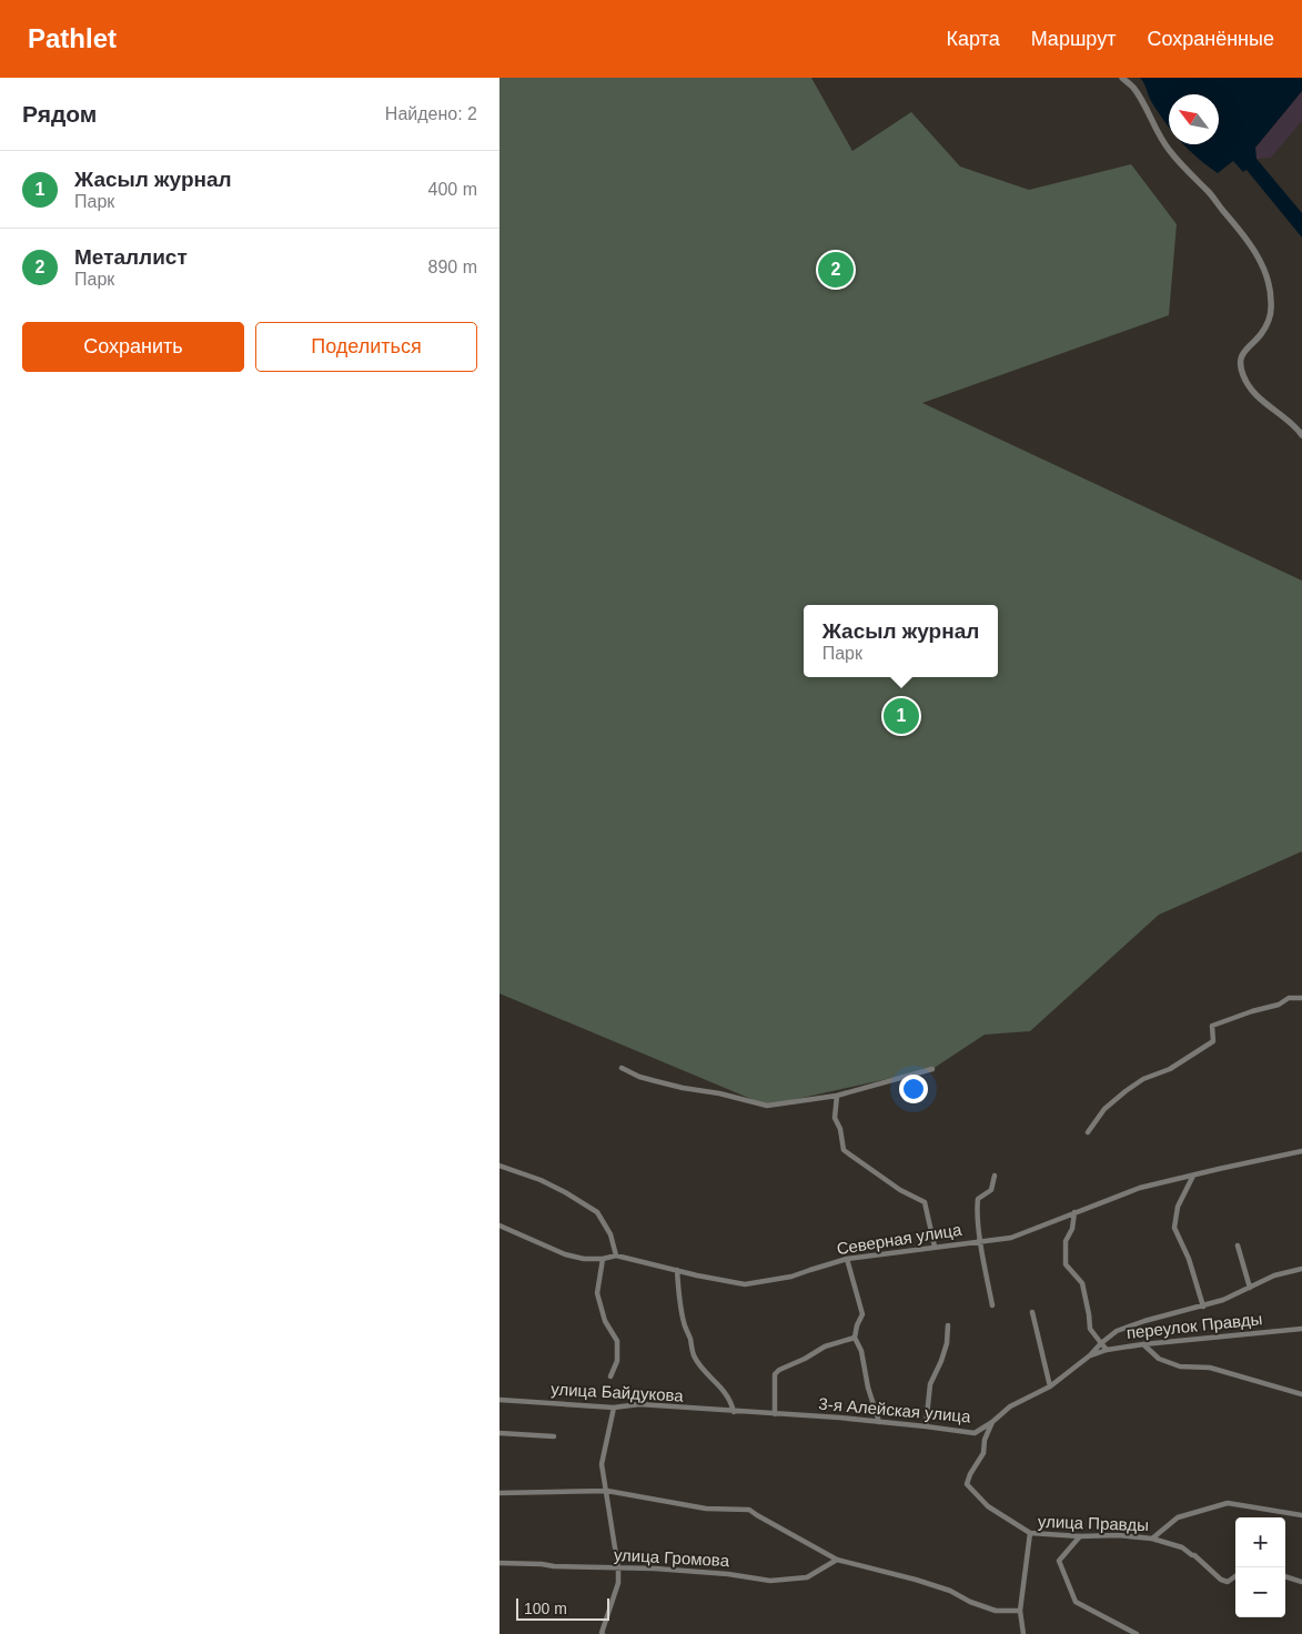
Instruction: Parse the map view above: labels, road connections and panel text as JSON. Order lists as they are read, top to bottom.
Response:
{
  "streets": {
    "street": [
      "Северная улица",
      "переулок Правды",
      "улица Байдукова",
      "3-я Алейская улица",
      "улица Правды",
      "улица Громова"
    ]
  },
  "crossings": [
    ["улица Байдукова", "3-я Алейская улица"],
    ["3-я Алейская улица", "улица Правды"]
  ],
  "scale_bar": "100 m",
  "north": "top left",
  "page": {
    "header": "Pathlet",
    "nav": ["Карта", "Маршрут", "Сохранённые"],
    "heading": ["Рядом", "Найдено: 2"],
    "list": [
      {
        "mark": "1",
        "name": "Жасыл журнал",
        "note": "Парк",
        "value": "400 m"
      },
      {
        "mark": "2",
        "name": "Металлист",
        "note": "Парк",
        "value": "890 m"
      }
    ],
    "pins": ["2", "1"],
    "buttons": ["Сохранить", "Поделиться"],
    "popup": ["Жасыл журнал", "Парк"],
    "map_buttons": ["+", "−"],
    "scale": "100 m"
  }
}
